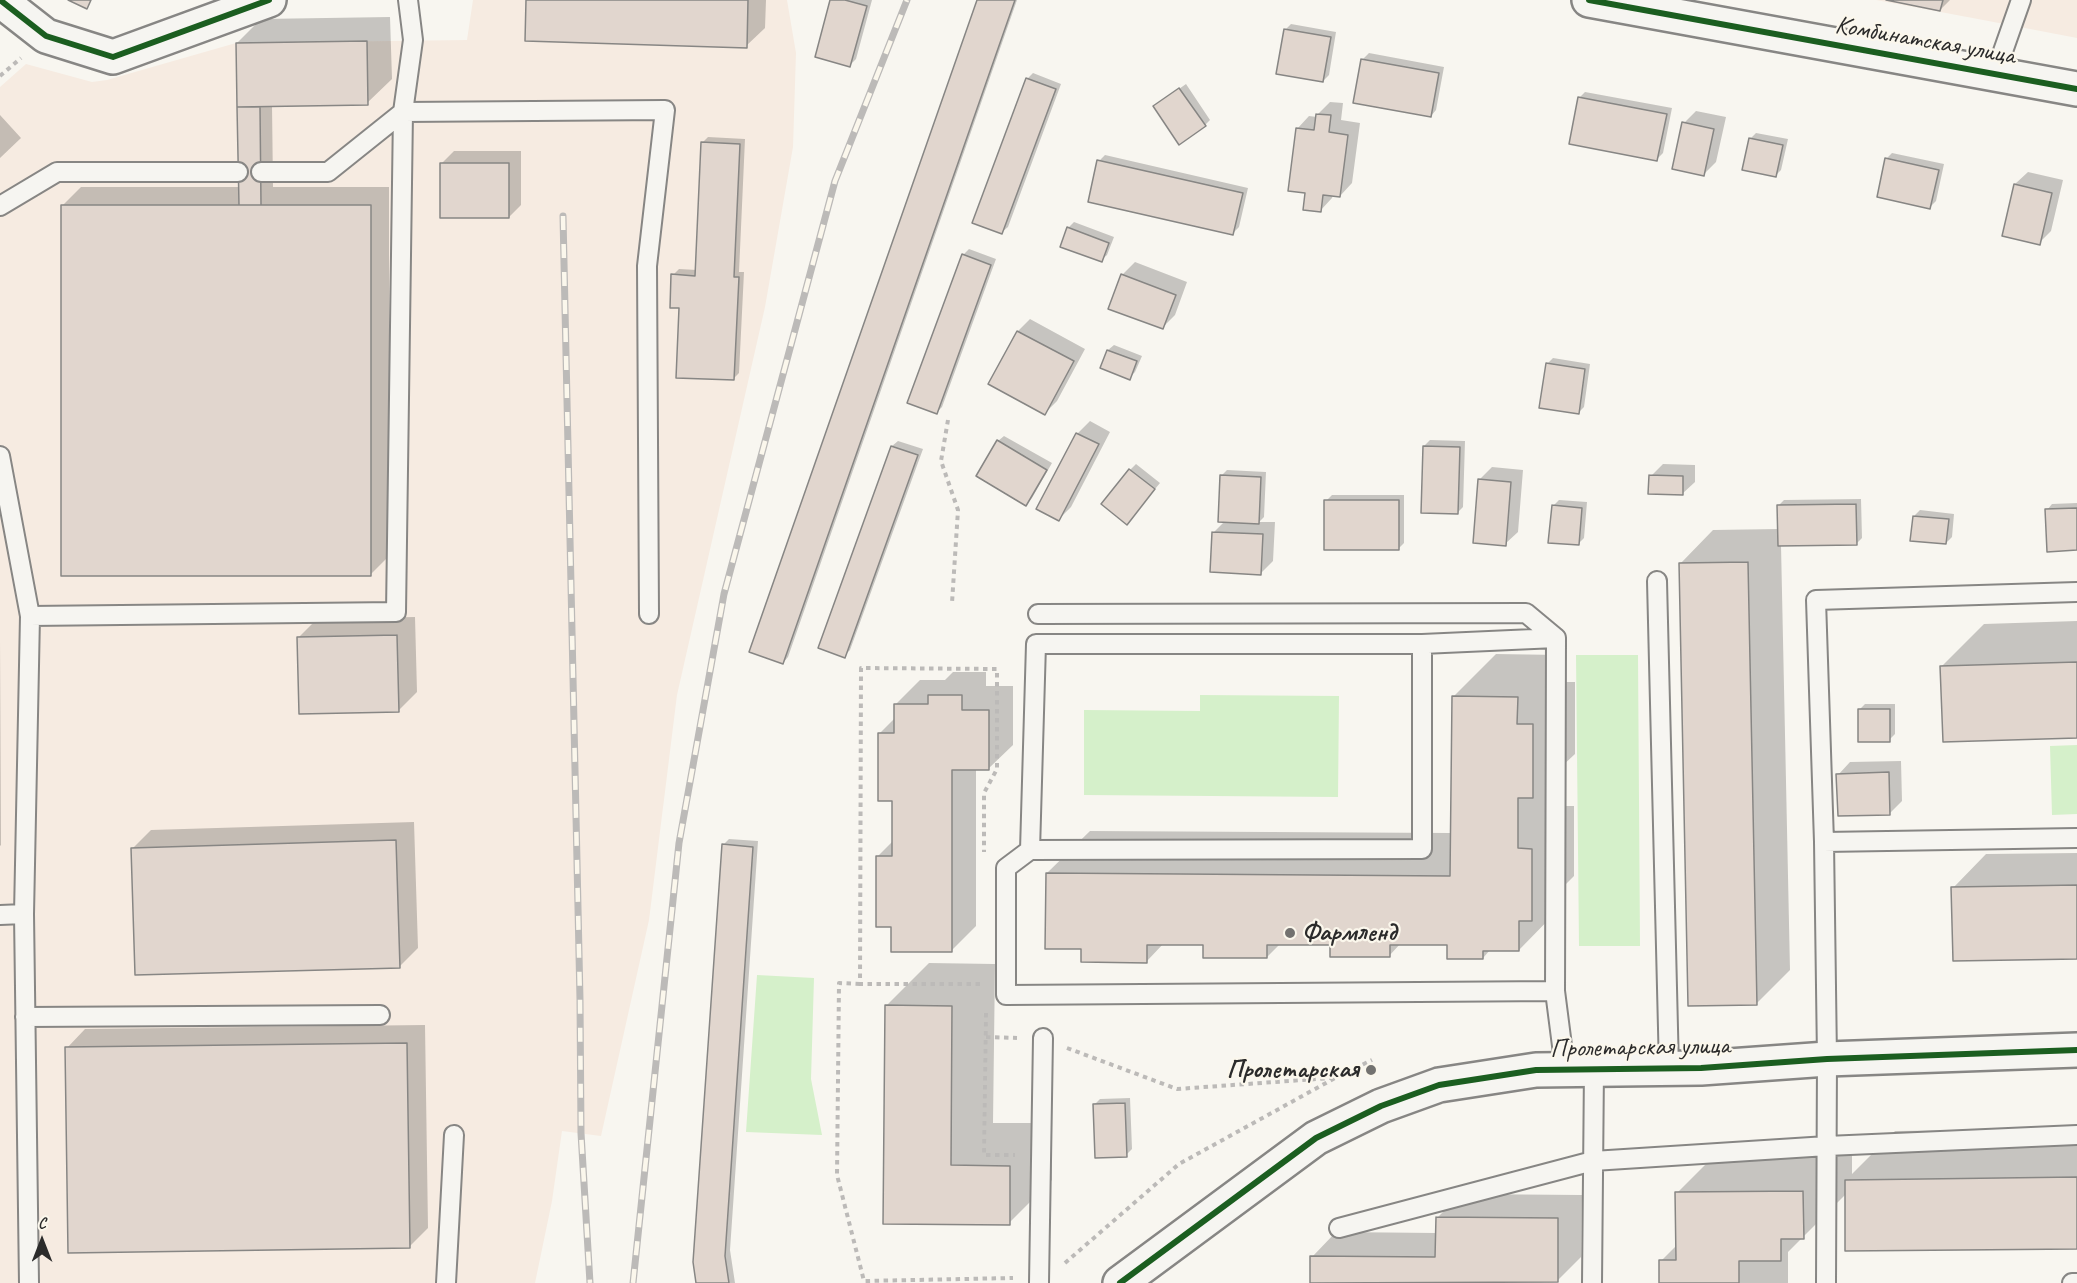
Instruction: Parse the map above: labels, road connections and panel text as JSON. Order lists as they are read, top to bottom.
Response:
{
  "streets": {
    "street": ["Комбинатская улица", "Пролетарская улица"]
  },
  "places": ["Фармленд", "Пролетарская"],
  "north": "top"
}
